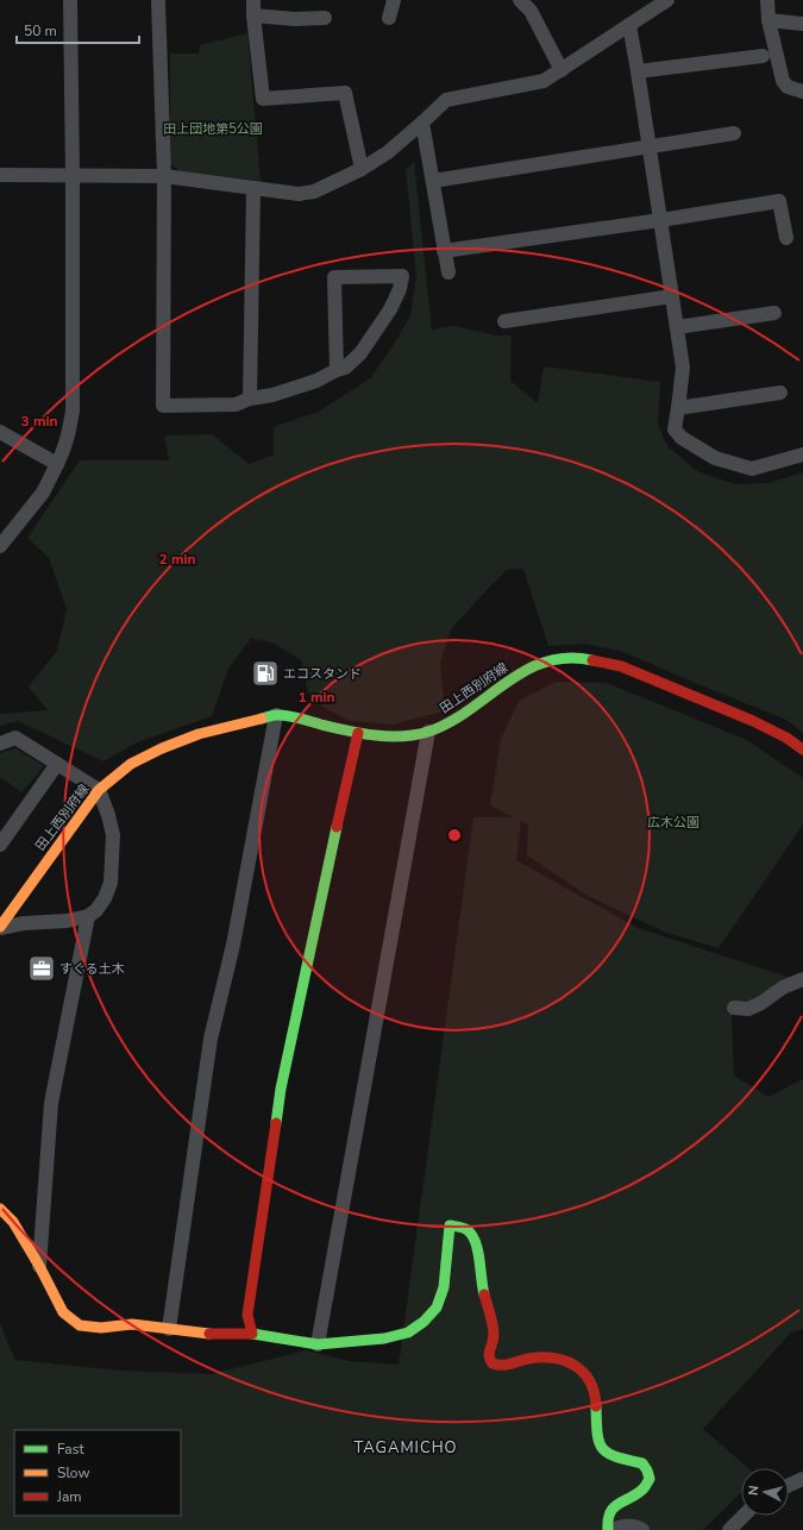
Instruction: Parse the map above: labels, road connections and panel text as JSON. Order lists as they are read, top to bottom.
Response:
{
  "streets": {
    "street": ["田上西別府線"]
  },
  "districts": ["TAGAMICHO"],
  "parks": ["田上団地第5公園", "広木公園"],
  "places": {
    "fuel station": ["エコスタンド"],
    "office": ["すぐる土木"]
  },
  "legend": ["Fast", "Slow", "Jam"],
  "scale_bar": "50 m",
  "north": "left",
  "rings": ["3 min", "2 min", "1 min"]
}
